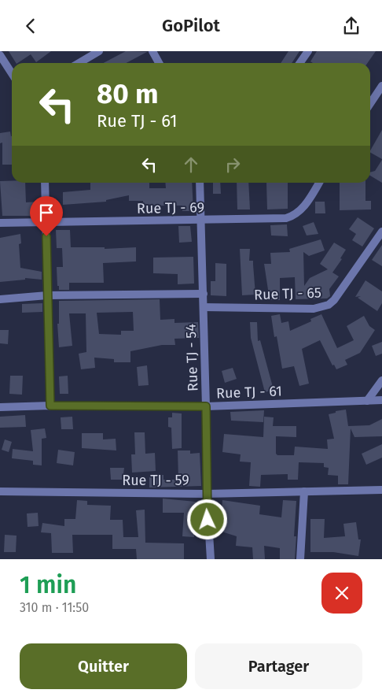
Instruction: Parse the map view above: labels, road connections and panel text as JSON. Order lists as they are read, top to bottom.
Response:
{
  "streets": {
    "street": [
      "Rue TJ - 69",
      "Rue TJ - 65",
      "Rue TJ - 54",
      "Rue TJ - 61",
      "Rue TJ - 59"
    ]
  },
  "crossings": [
    ["Rue TJ - 69", "Rue TJ - 54"],
    ["Rue TJ - 65", "Rue TJ - 54"],
    ["Rue TJ - 54", "Rue TJ - 61"],
    ["Rue TJ - 54", "Rue TJ - 59"]
  ],
  "page": {
    "header": "GoPilot",
    "turn": ["80 m", "Rue TJ - 61"],
    "heading": ["1 min", "310 m · 11:50"],
    "buttons": ["Quitter", "Partager"]
  }
}
